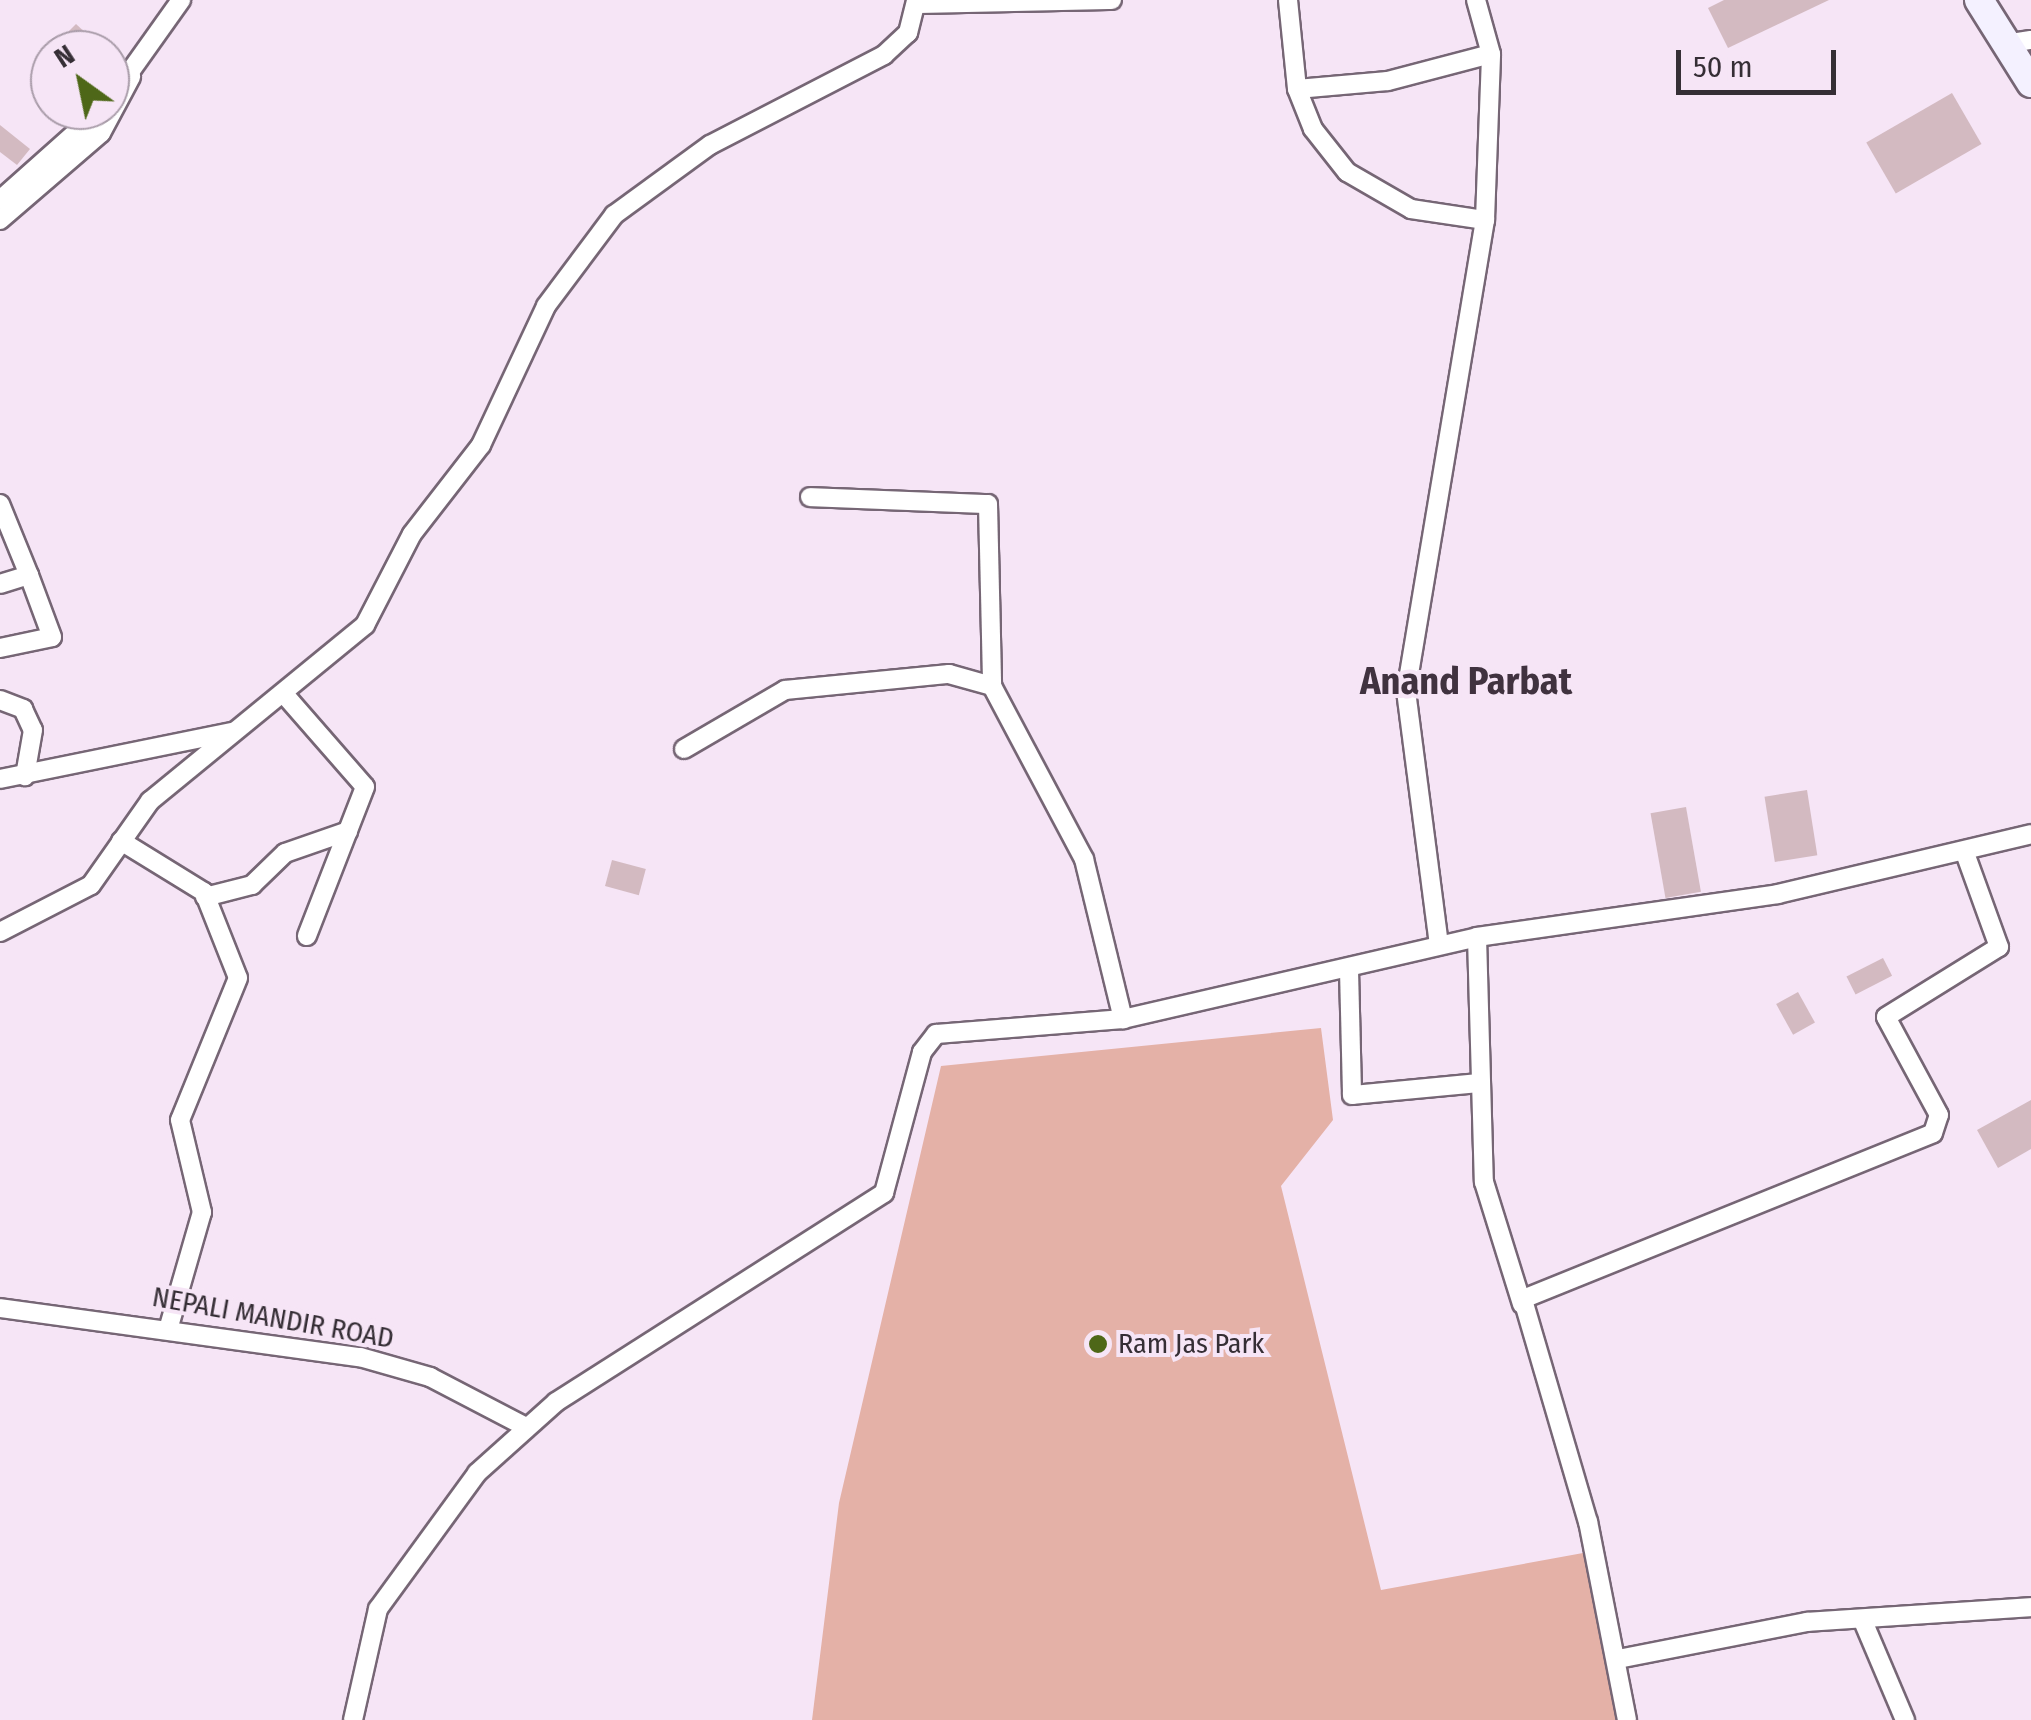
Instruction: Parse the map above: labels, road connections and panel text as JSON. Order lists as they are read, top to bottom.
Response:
{
  "streets": {
    "street": ["NEPALI MANDIR ROAD"]
  },
  "districts": ["Anand Parbat"],
  "places": ["Ram Jas Park"],
  "scale_bar": "50 m",
  "north": "top left"
}
